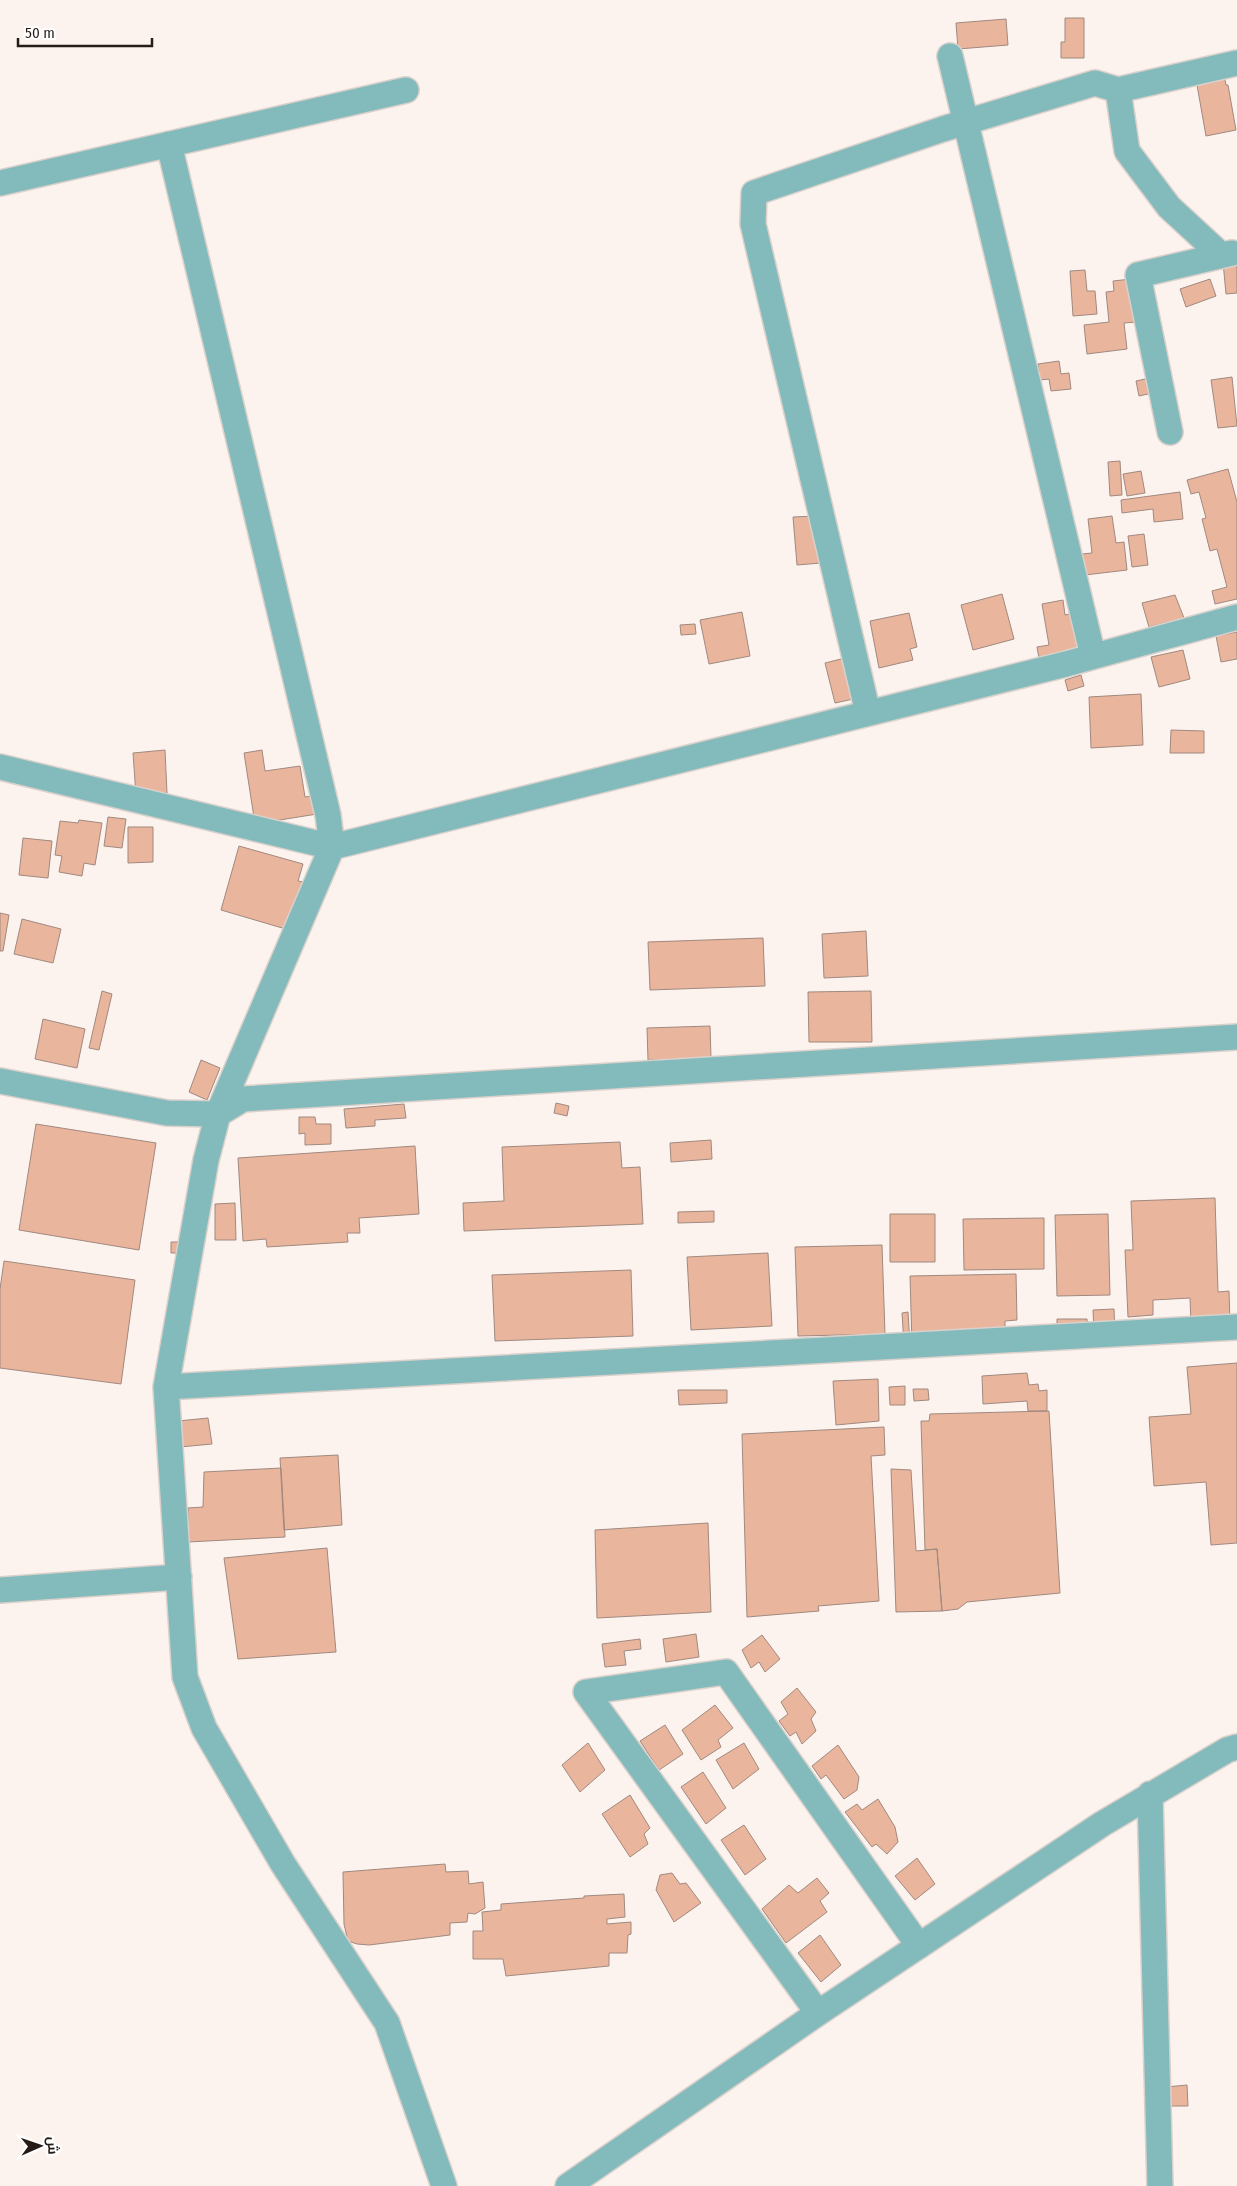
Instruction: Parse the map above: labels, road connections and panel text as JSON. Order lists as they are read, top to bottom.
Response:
{
  "scale_bar": "50 m",
  "north": "right"
}
